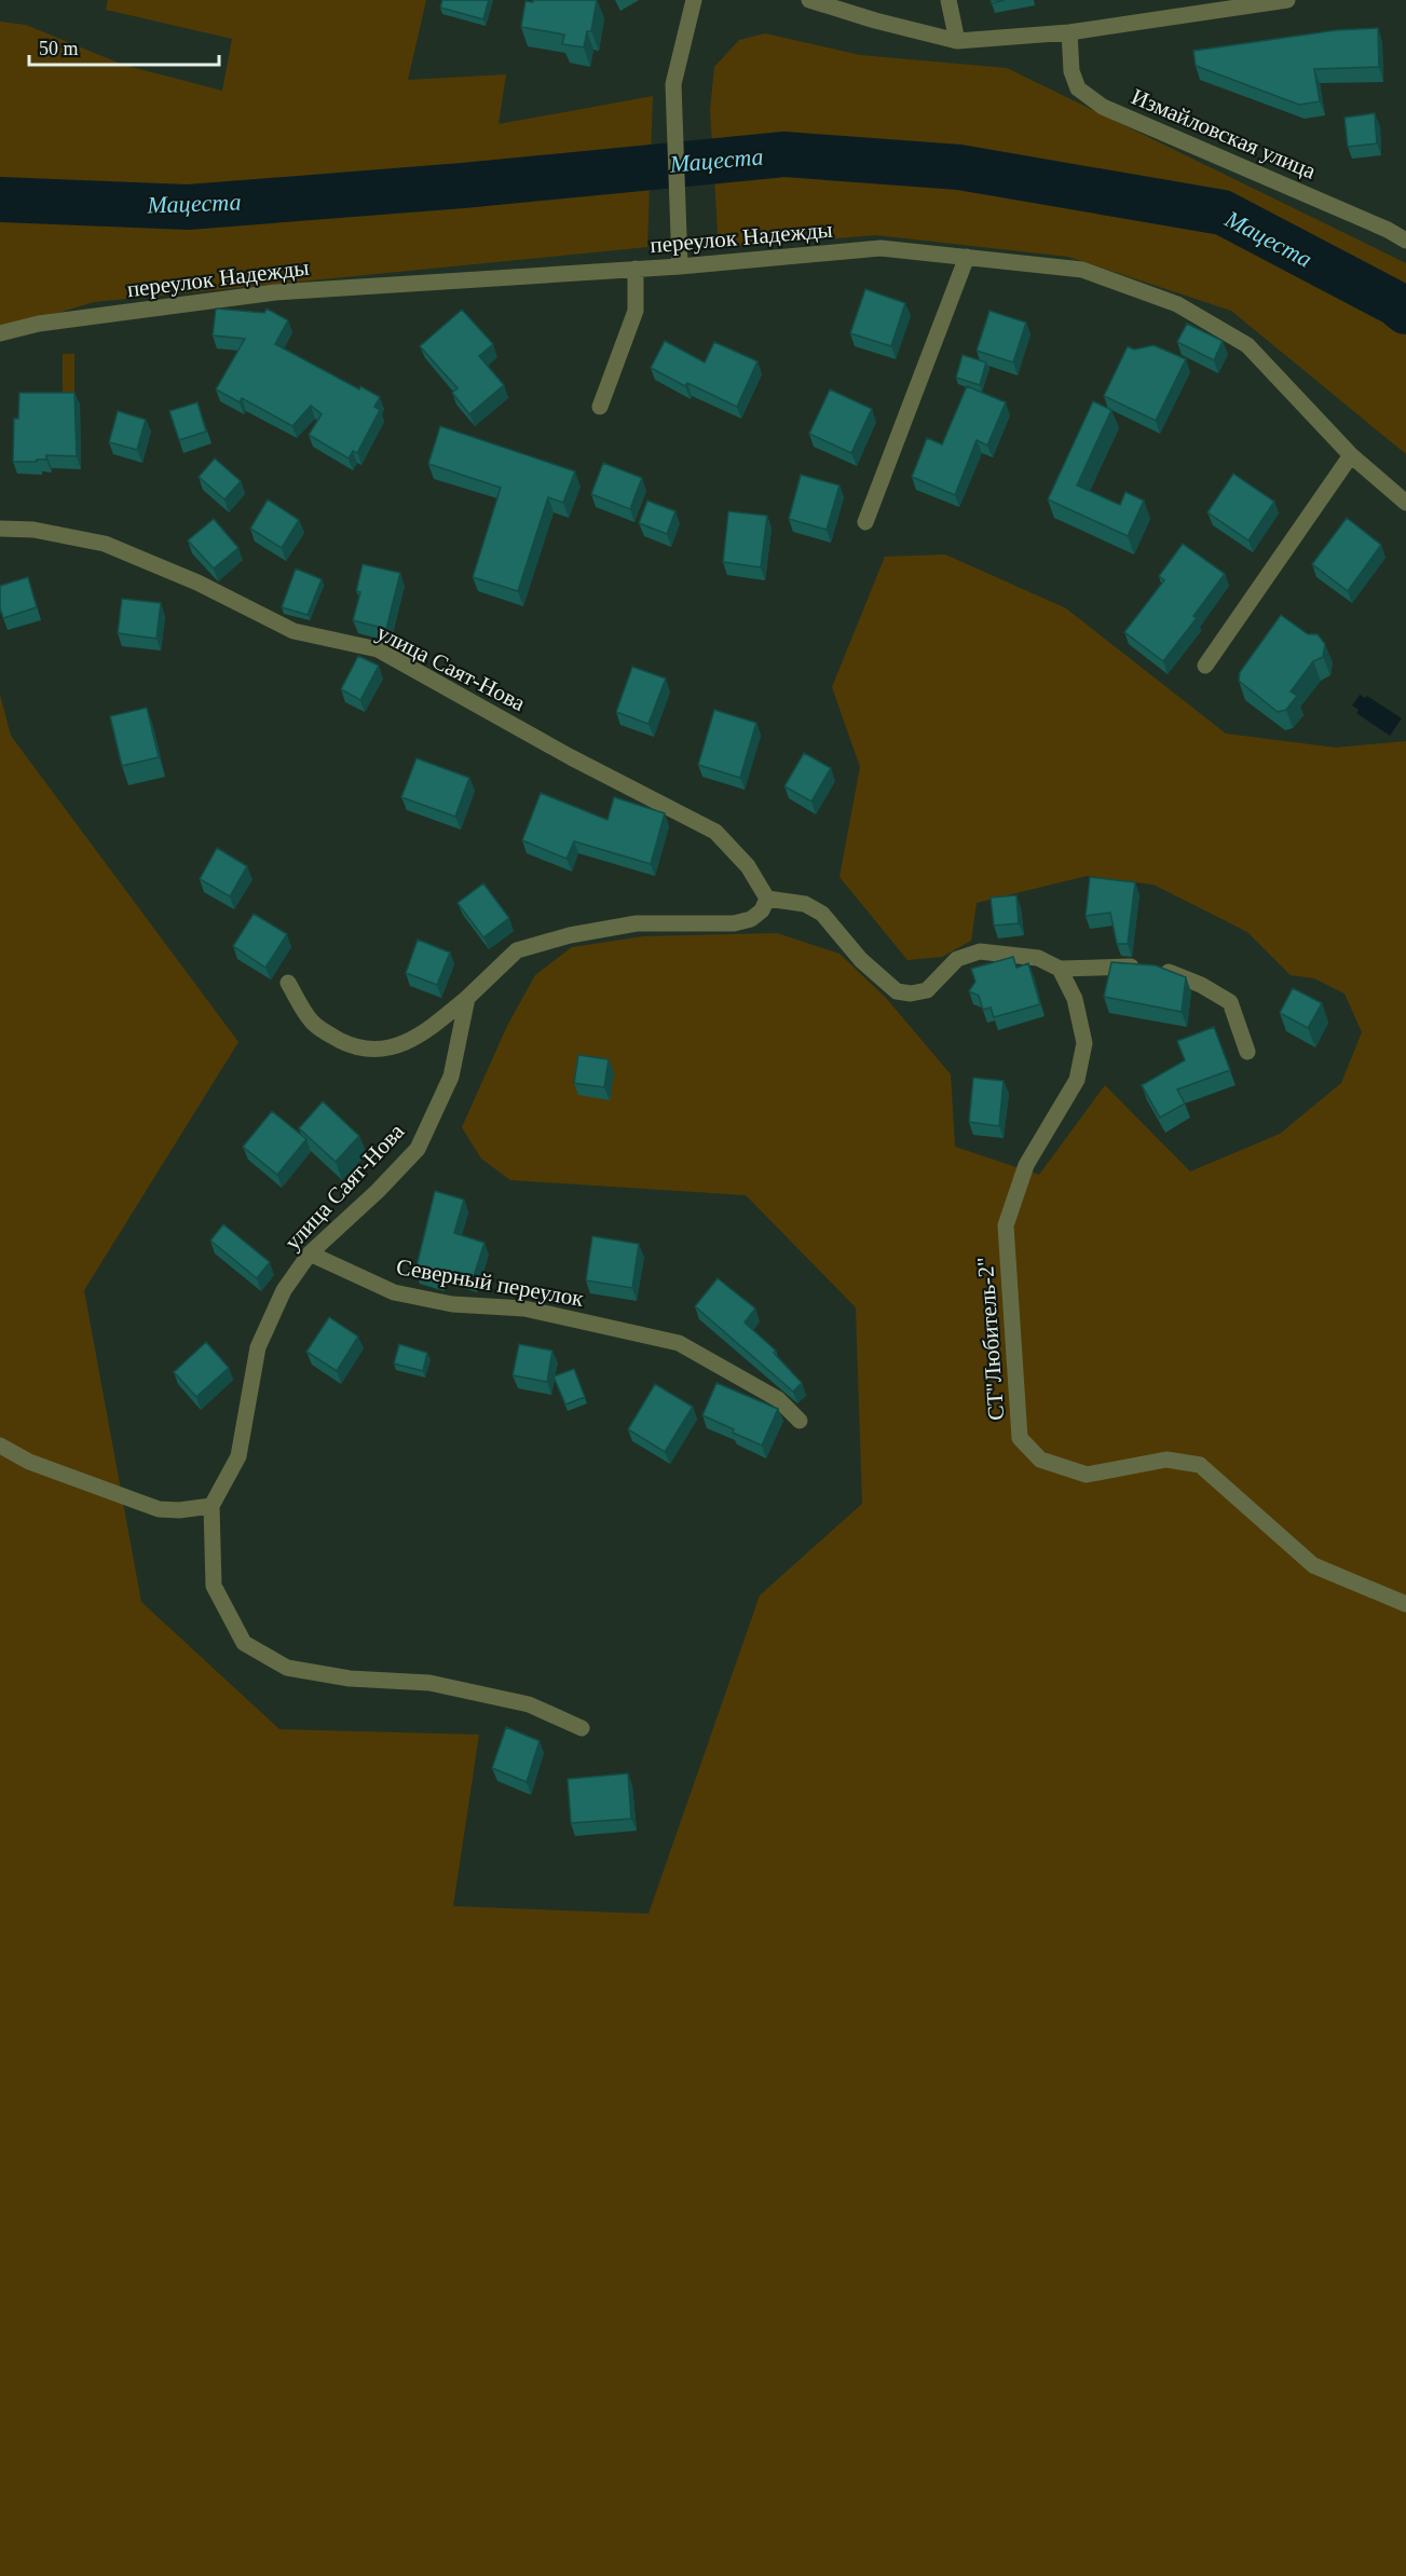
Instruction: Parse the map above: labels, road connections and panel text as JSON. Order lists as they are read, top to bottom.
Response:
{
  "streets": {
    "street": [
      "Измайловская улица",
      "переулок Надежды",
      "улица Саят-Нова",
      "Северный переулок",
      "СТ\"Любитель-2\""
    ]
  },
  "crossings": [
    ["улица Саят-Нова", "Северный переулок"]
  ],
  "water": ["Мацеста"],
  "scale_bar": "50 m"
}
